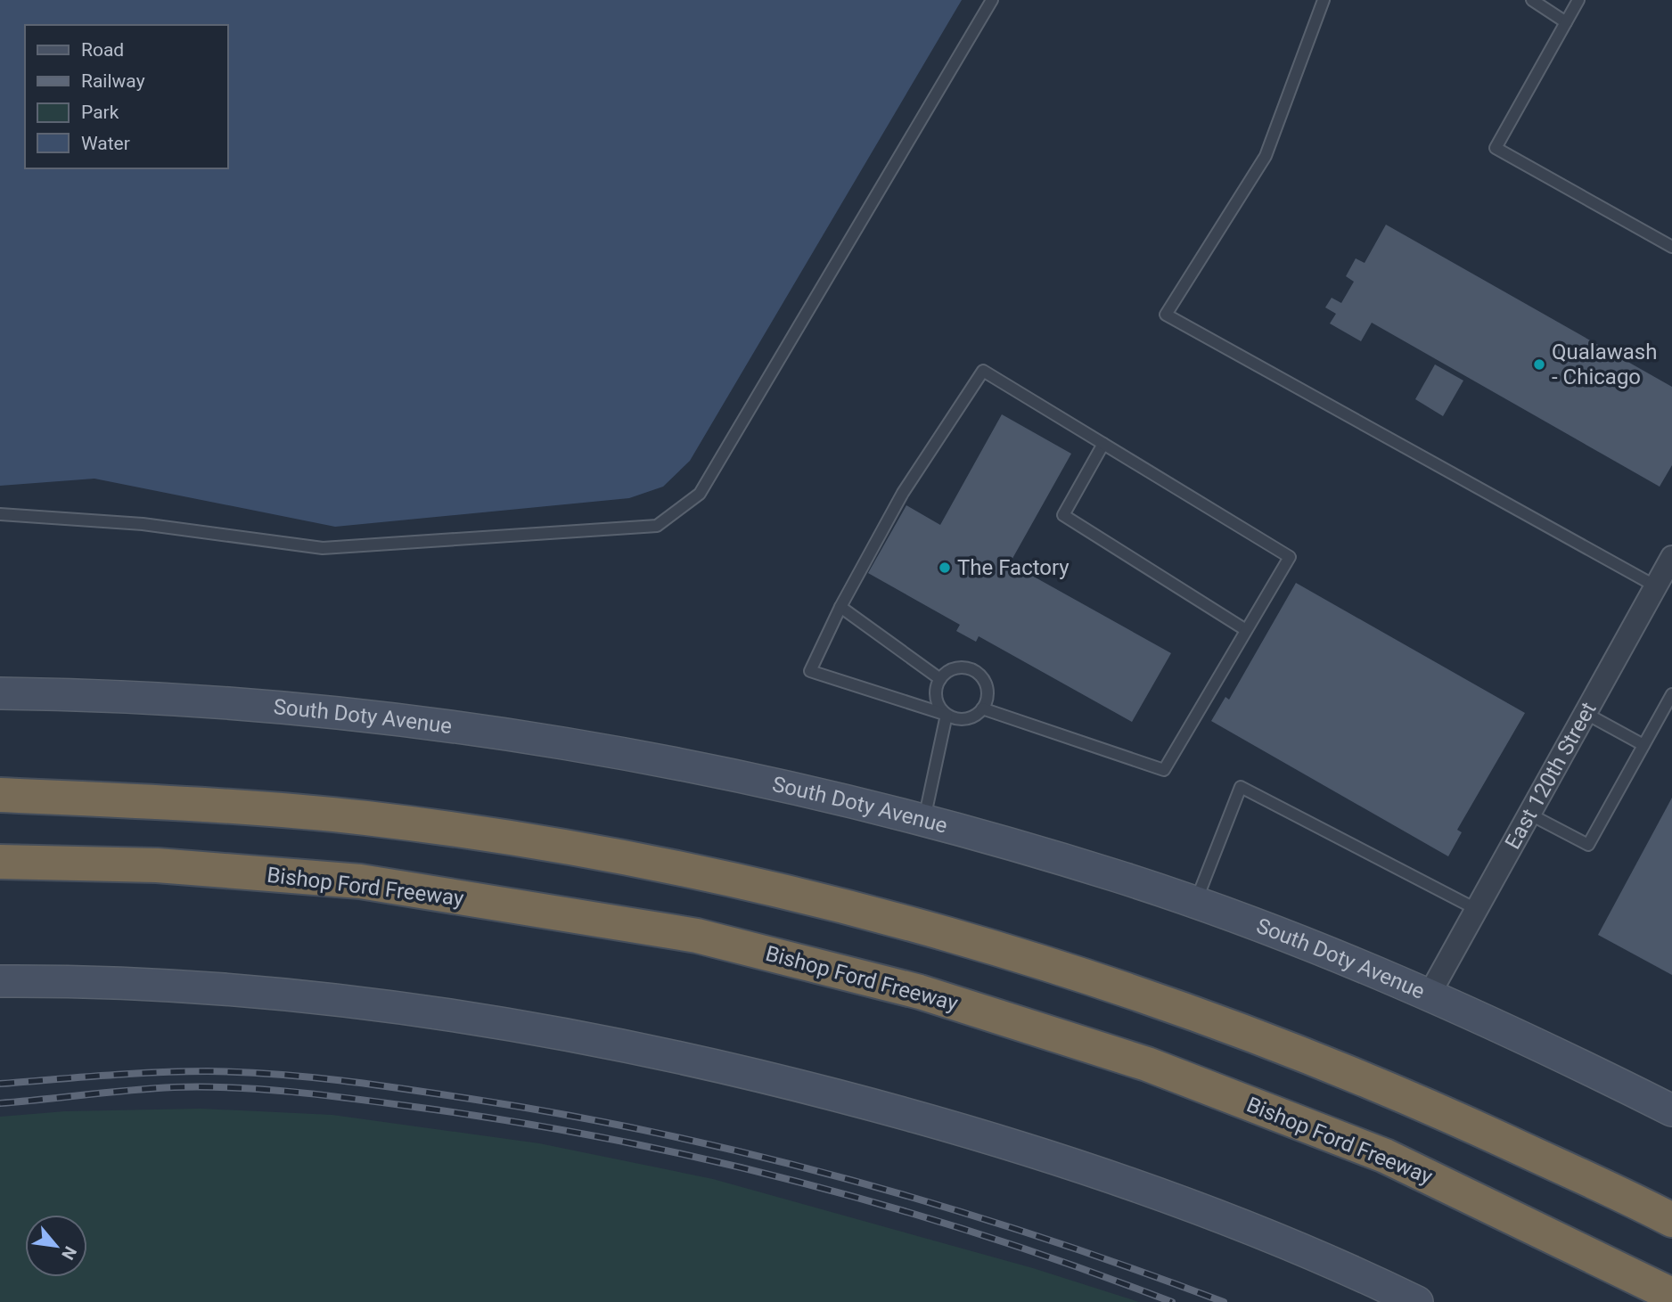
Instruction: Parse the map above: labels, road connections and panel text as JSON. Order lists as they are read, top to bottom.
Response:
{
  "streets": {
    "highway": ["Bishop Ford Freeway"],
    "street": ["South Doty Avenue", "East 120th Street"]
  },
  "crossings": [
    ["South Doty Avenue", "East 120th Street"]
  ],
  "places": ["Qualawash - Chicago", "The Factory"],
  "legend": [
    "Road",
    "Railway",
    "Park",
    "Water"
  ],
  "north": "bottom right"
}
